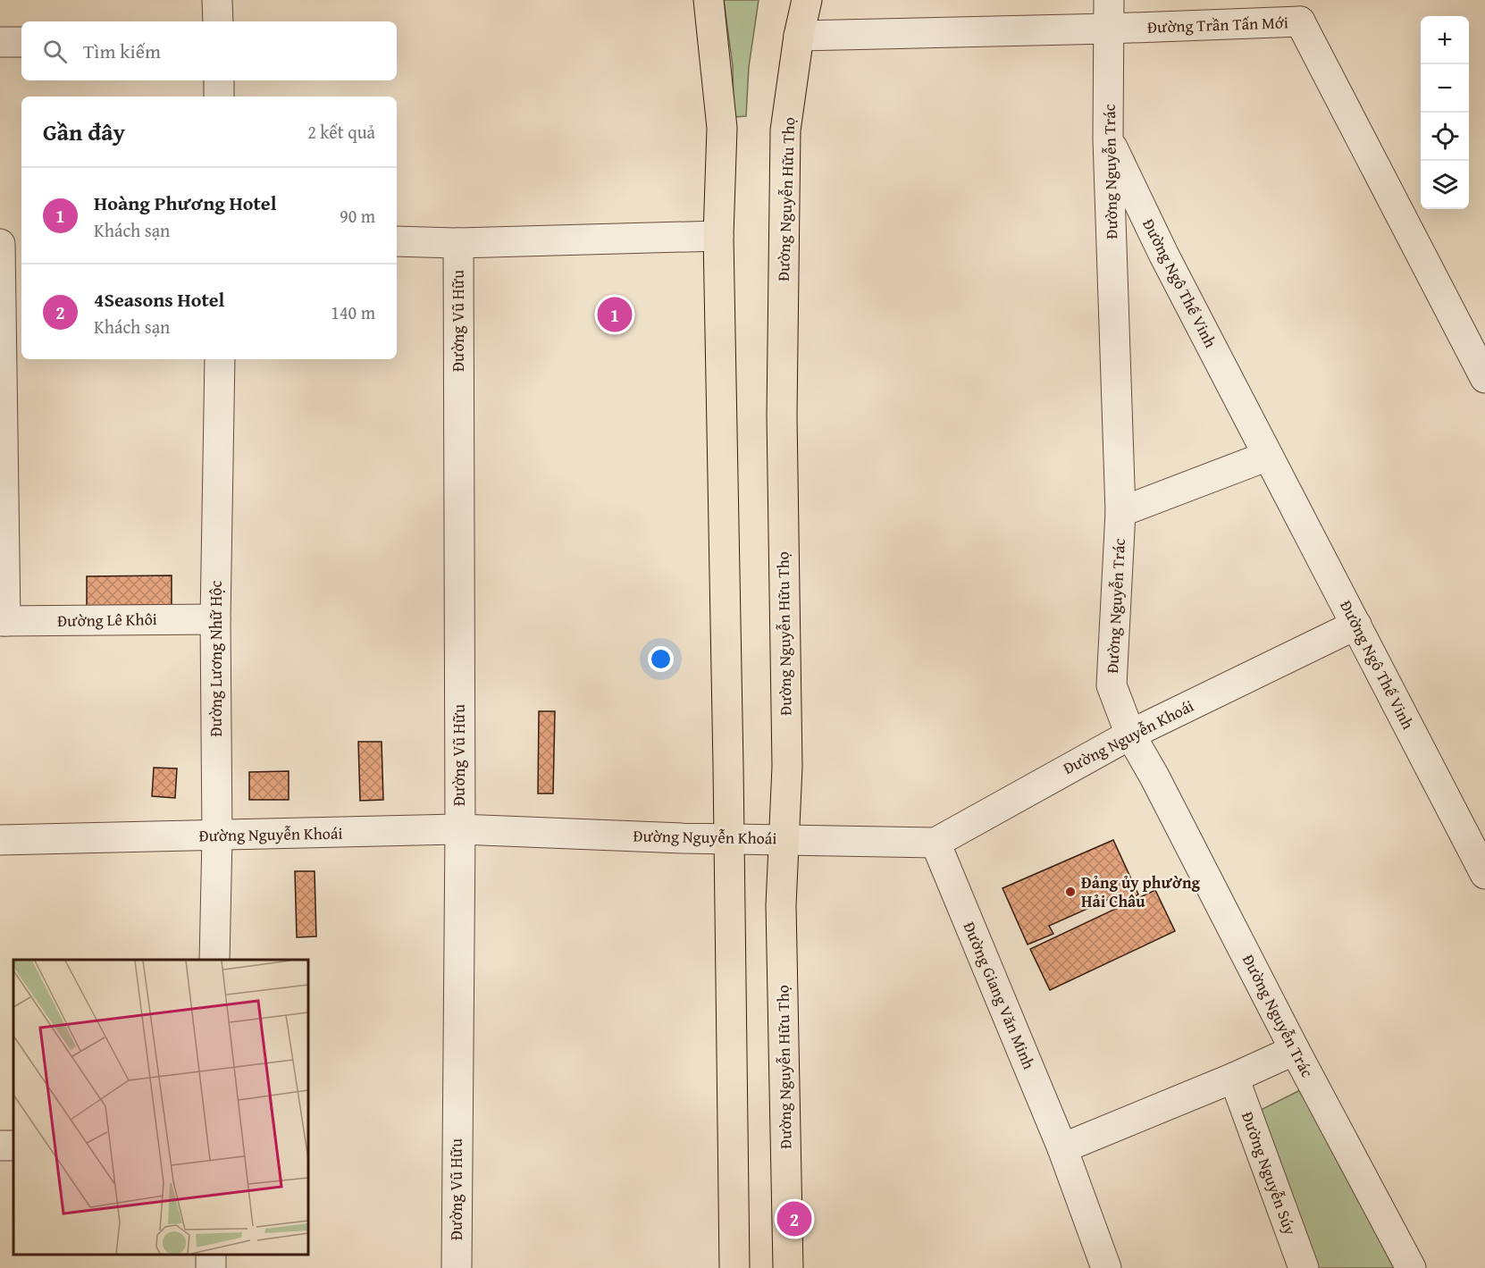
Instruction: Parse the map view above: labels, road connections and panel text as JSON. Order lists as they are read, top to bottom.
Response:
{
  "streets": {
    "main road": ["Đường Nguyễn Hữu Thọ"],
    "street": [
      "Đường Trần Tấn Mới",
      "Đường Nguyễn Trác",
      "Đường Ngô Thế Vinh",
      "Đường Vũ Hữu",
      "Đường Lê Khôi",
      "Đường Lương Nhữ Hộc",
      "Đường Nguyễn Khoái",
      "Đường Giang Văn Minh",
      "Đường Nguyễn Súy"
    ]
  },
  "crossings": [
    ["Đường Trần Tấn Mới", "Đường Nguyễn Trác"],
    ["Đường Trần Tấn Mới", "Đường Nguyễn Hữu Thọ"],
    ["Đường Nguyễn Trác", "Đường Ngô Thế Vinh"],
    ["Đường Nguyễn Trác", "Đường Nguyễn Khoái"],
    ["Đường Nguyễn Hữu Thọ", "Đường Nguyễn Khoái"],
    ["Đường Ngô Thế Vinh", "Đường Nguyễn Khoái"],
    ["Đường Vũ Hữu", "Đường Nguyễn Khoái"],
    ["Đường Lê Khôi", "Đường Lương Nhữ Hộc"],
    ["Đường Lương Nhữ Hộc", "Đường Nguyễn Khoái"],
    ["Đường Nguyễn Khoái", "Đường Giang Văn Minh"]
  ],
  "places": ["Đảng ủy phường Hải Châu"],
  "page": {
    "map_buttons": ["+", "−"],
    "search": "Tìm kiếm",
    "heading": ["Gần đây", "2 kết quả"],
    "list": [
      {
        "mark": "1",
        "name": "Hoàng Phương Hotel",
        "note": "Khách sạn",
        "value": "90 m"
      },
      {
        "mark": "2",
        "name": "4Seasons Hotel",
        "note": "Khách sạn",
        "value": "140 m"
      }
    ],
    "pins": ["1", "2"]
  }
}
